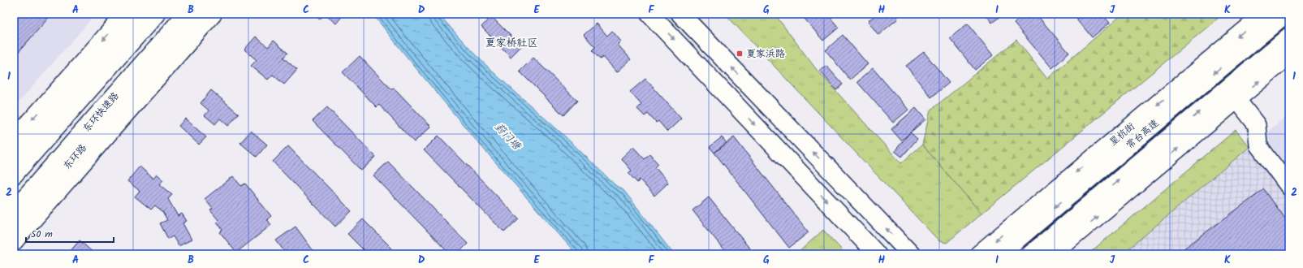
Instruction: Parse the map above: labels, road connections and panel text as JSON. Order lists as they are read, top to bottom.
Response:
{
  "streets": {
    "main road": [
      "东环快速路",
      "星杭街",
      "常台高速",
      "东环路"
    ]
  },
  "districts": ["夏家桥社区"],
  "water": ["葑门塘"],
  "places": {
    "transit": ["夏家浜路"]
  },
  "scale_bar": "50 m",
  "grid": {
    "columns": [
      "A",
      "B",
      "C",
      "D",
      "E",
      "F",
      "G",
      "H",
      "I",
      "J",
      "K"
    ],
    "rows": ["1", "2"]
  }
}
